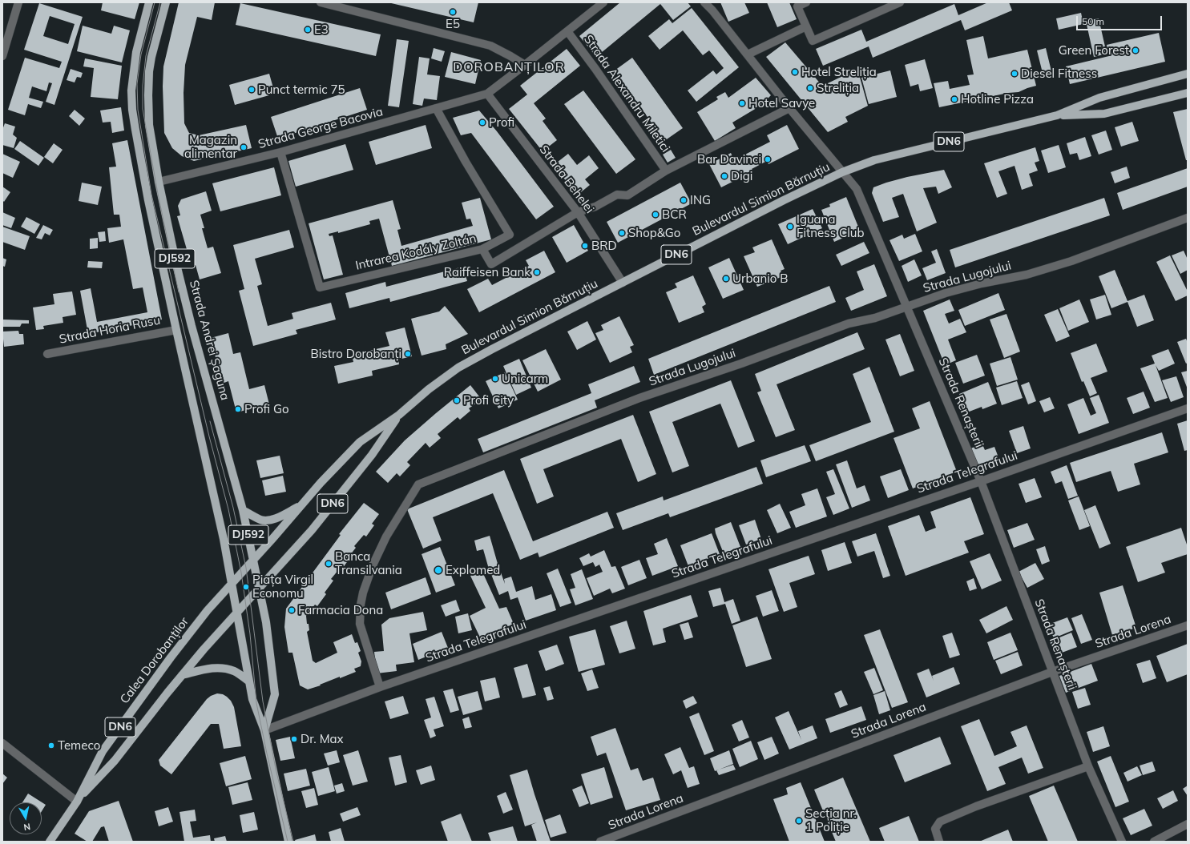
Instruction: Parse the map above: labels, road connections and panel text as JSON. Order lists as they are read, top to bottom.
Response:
{
  "streets": {
    "main road": [
      "DN6",
      "Bulevardul Simion Bărnuțiu",
      "DJ592",
      "Strada Andrei Șaguna",
      "Calea Dorobanților"
    ],
    "street": [
      "Strada Alexandru Miletici",
      "Strada George Bacovia",
      "Strada Behelei",
      "Intrarea Kodály Zoltán",
      "Strada Lugojului",
      "Strada Horia Rusu",
      "Strada Renașterii",
      "Strada Telegrafului",
      "Strada Lorena"
    ]
  },
  "crossings": [
    ["Strada George Bacovia", "Strada Behelei"],
    ["Strada George Bacovia", "Intrarea Kodály Zoltán"],
    ["Strada George Bacovia", "Strada Andrei Șaguna"],
    ["Strada Behelei", "Bulevardul Simion Bărnuțiu"],
    ["Bulevardul Simion Bărnuțiu", "Strada Andrei Șaguna"],
    ["Bulevardul Simion Bărnuțiu", "Strada Renașterii"],
    ["Bulevardul Simion Bărnuțiu", "Calea Dorobanților"],
    ["DJ592", "Strada Horia Rusu"],
    ["DJ592", "Calea Dorobanților"],
    ["Strada Lugojului", "Strada Renașterii"],
    ["Strada Lugojului", "Strada Telegrafului"],
    ["Strada Andrei Șaguna", "Strada Telegrafului"],
    ["Strada Andrei Șaguna", "Calea Dorobanților"],
    ["Strada Renașterii", "Strada Telegrafului"],
    ["Strada Renașterii", "Strada Lorena"]
  ],
  "districts": ["DOROBANȚILOR"],
  "places": [
    "E5",
    "E3",
    "Green Forest",
    "Hotel Streliția",
    "Diesel Fitness",
    "Streliția",
    "Punct termic 75",
    "Hotline Pizza",
    "Hotel Savye",
    "Profi",
    "Magazin alimentar",
    "Bar Davinci",
    "Digi",
    "ING",
    "BCR",
    "Iguana Fitness Club",
    "Shop&Go",
    "BRD",
    "Raiffeisen Bank",
    "Urbanio B",
    "Bistro Dorobanți",
    "Unicarm",
    "Profi City",
    "Profi Go",
    "Banca Transilvania",
    "Explomed",
    "Piața Virgil Economu",
    "Farmacia Dona",
    "Dr. Max",
    "Temeco",
    "Secția nr. 1 Poliție"
  ],
  "scale_bar": "50 m",
  "north": "bottom"
}
